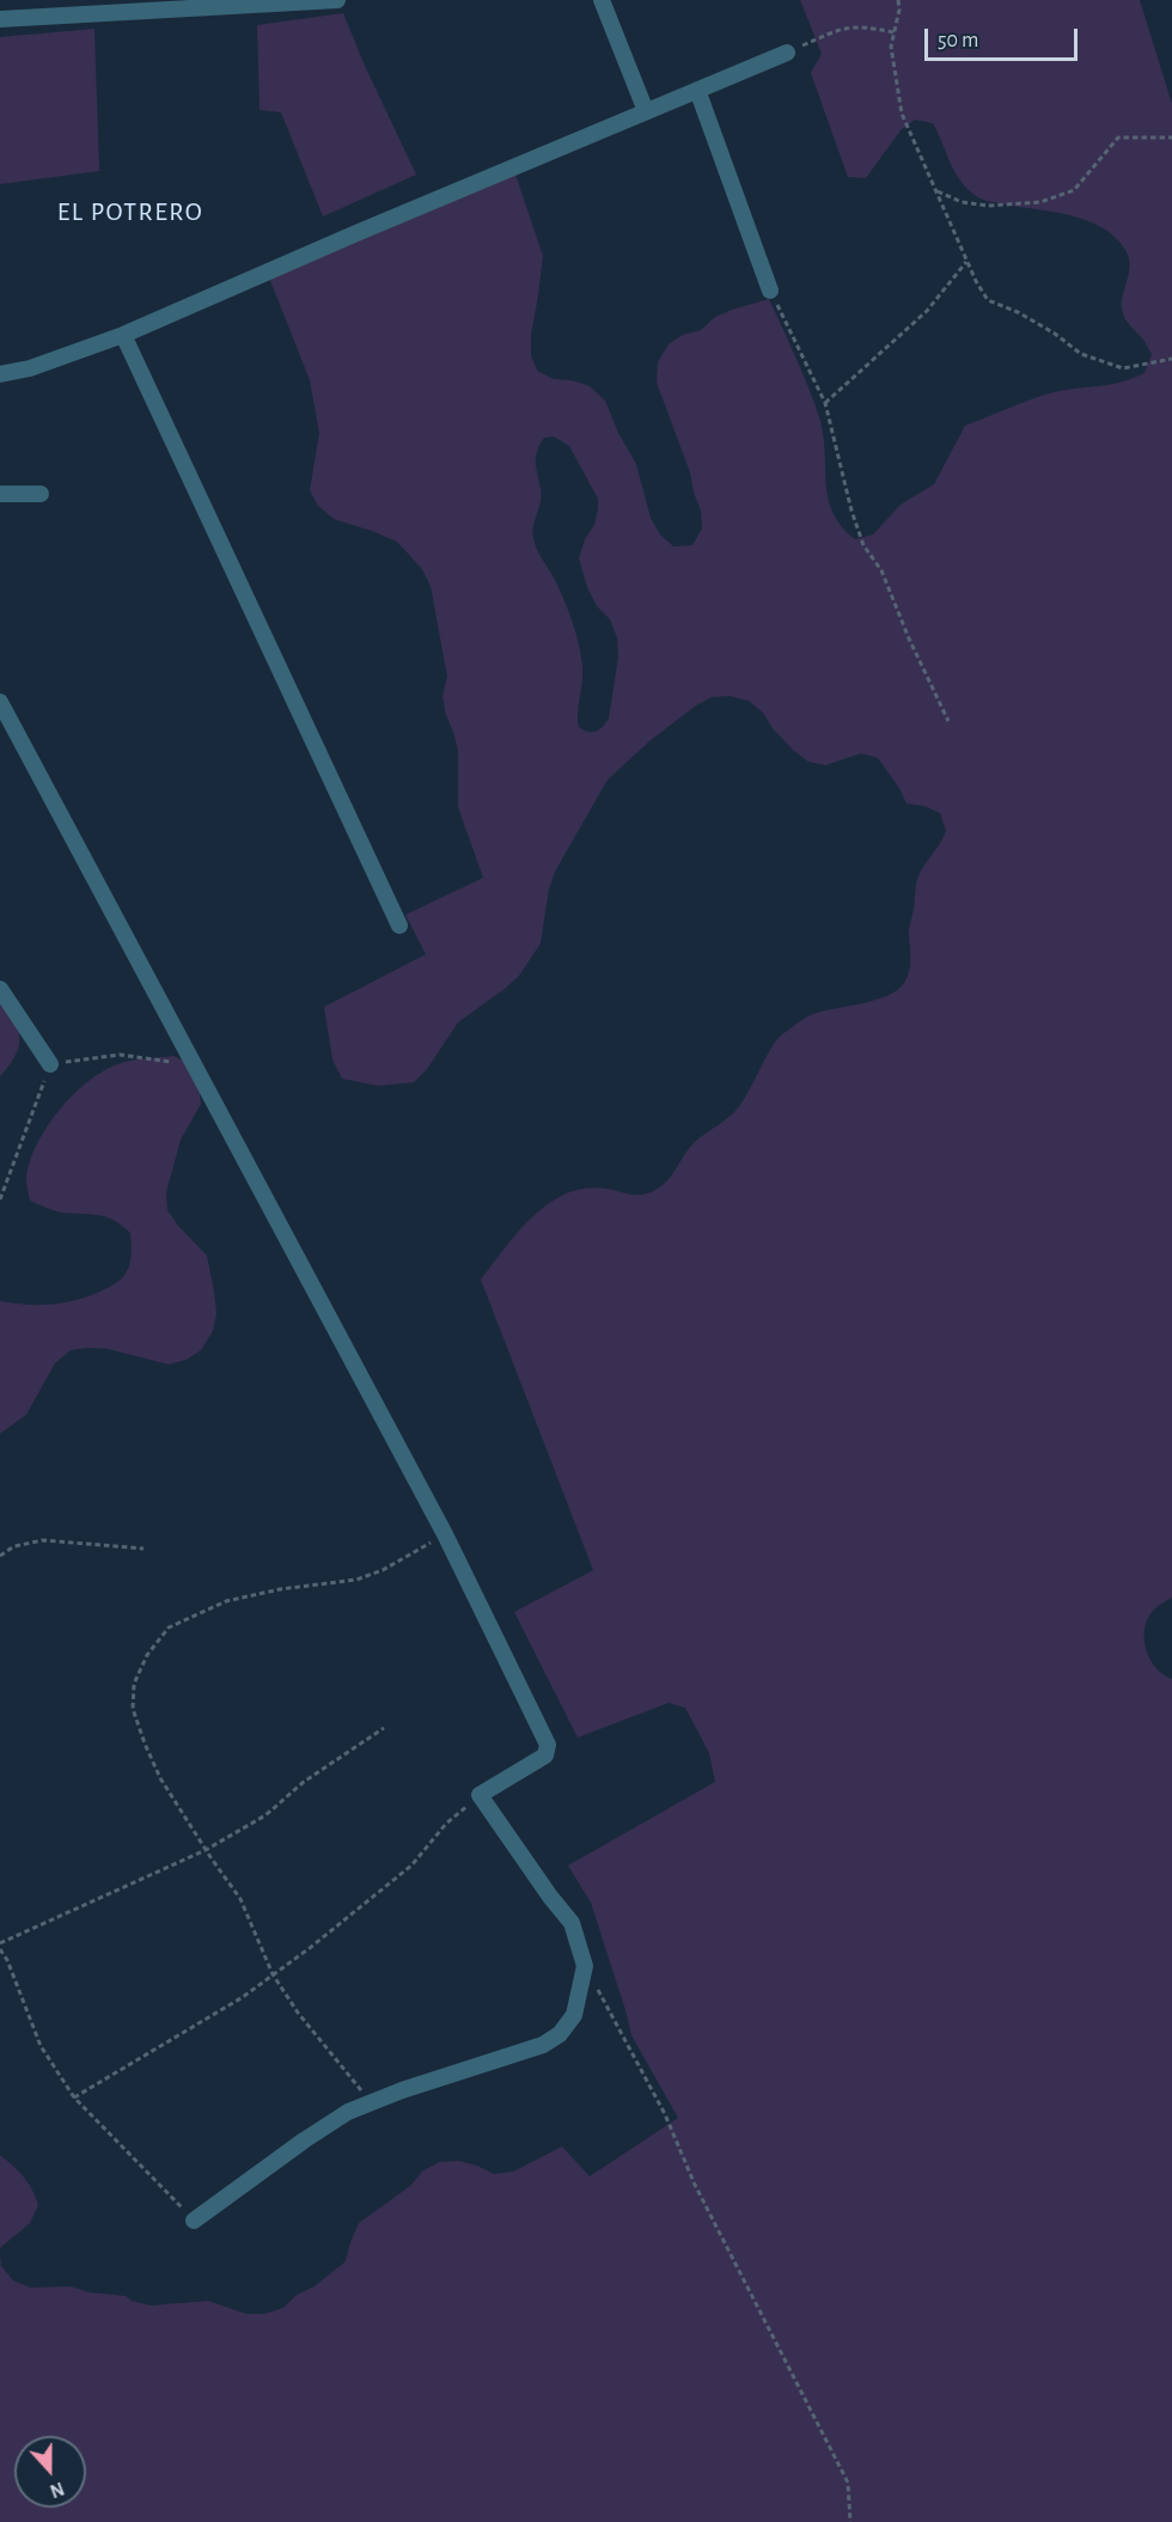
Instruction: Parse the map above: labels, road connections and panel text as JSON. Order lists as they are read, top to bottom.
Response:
{
  "districts": ["EL POTRERO"],
  "scale_bar": "50 m",
  "north": "bottom"
}
